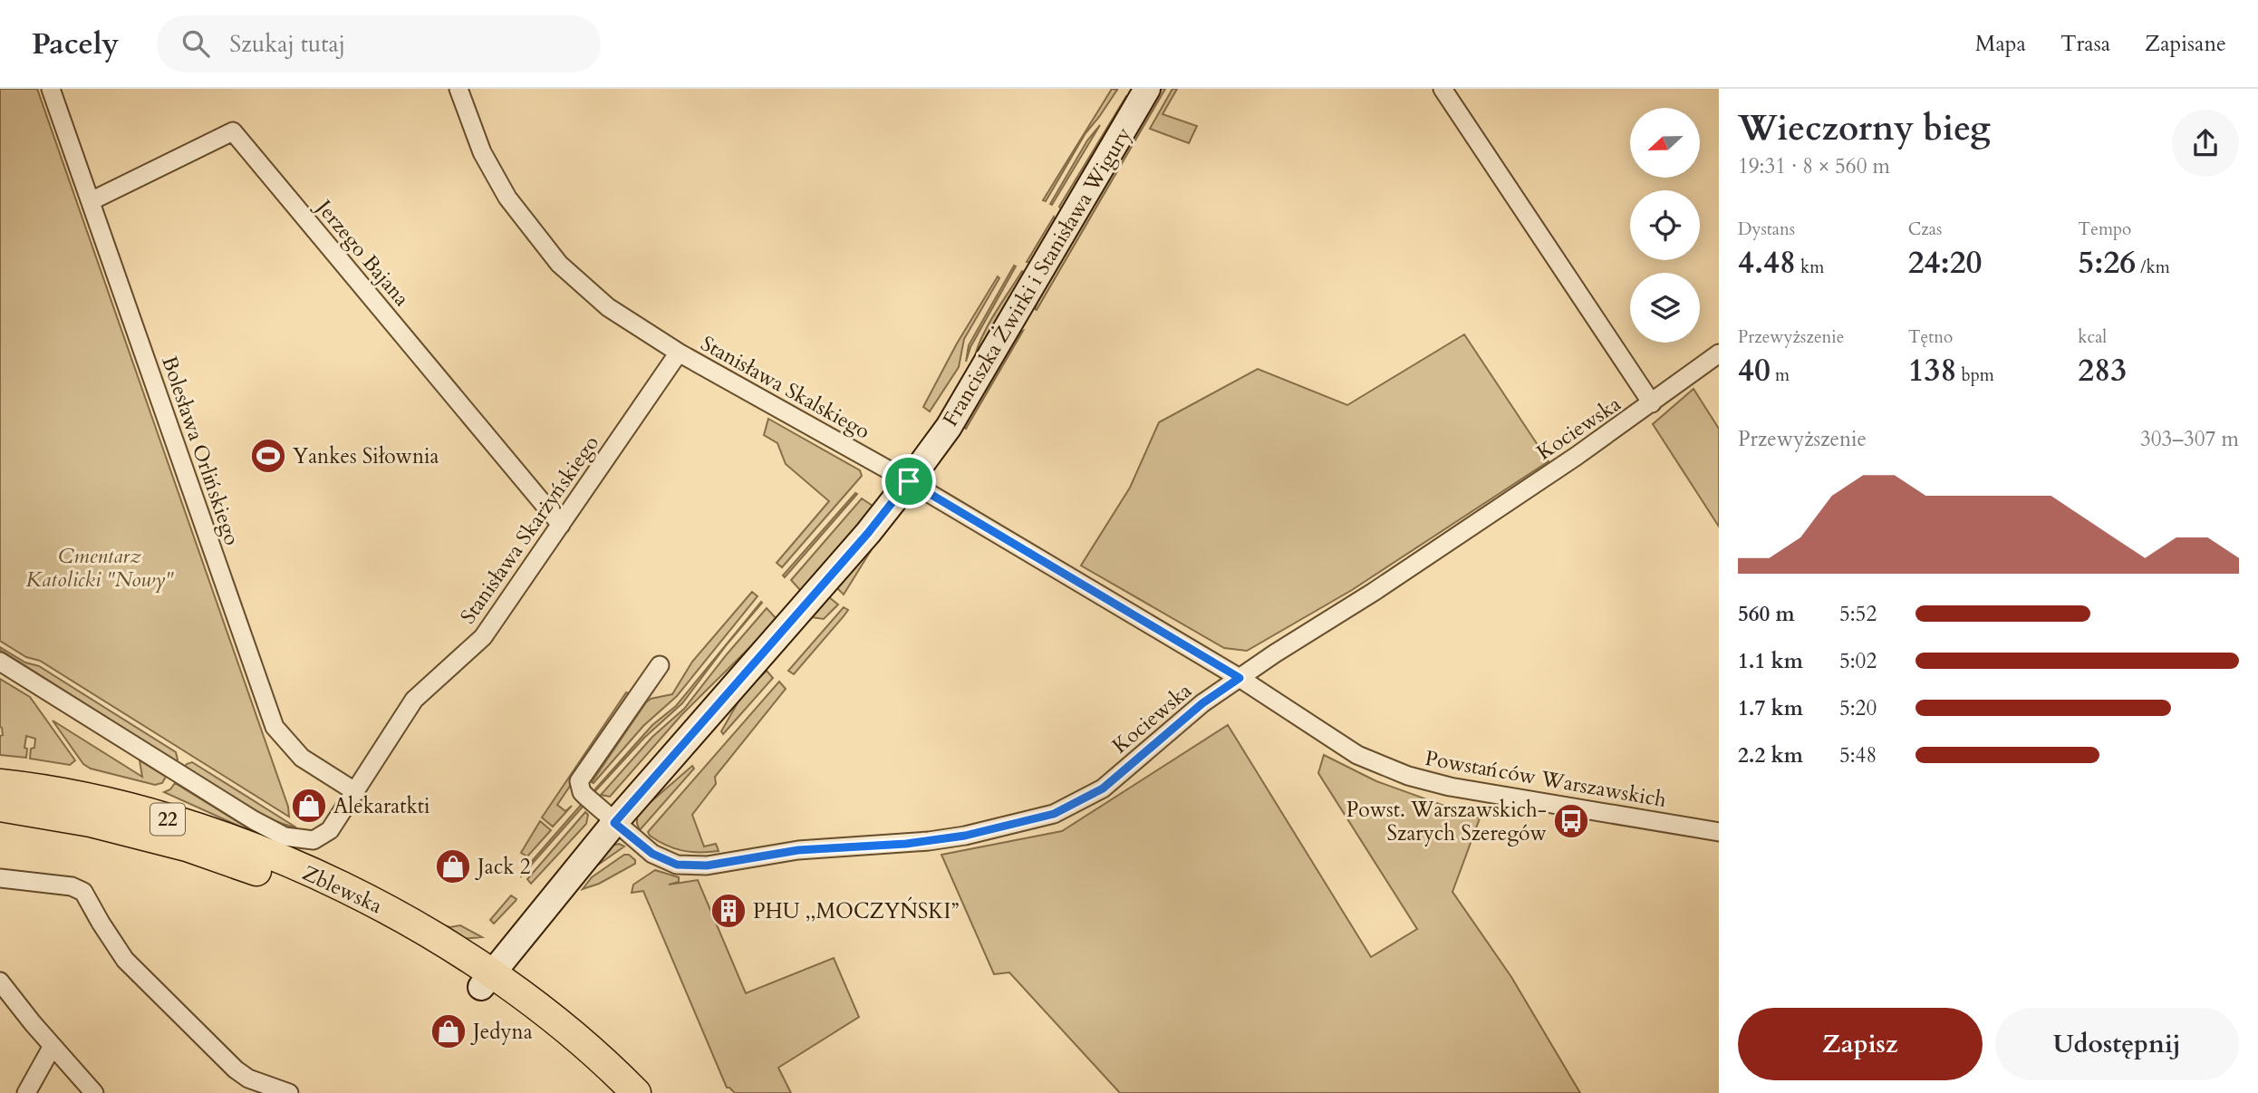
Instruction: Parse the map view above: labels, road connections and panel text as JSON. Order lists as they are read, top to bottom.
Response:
{
  "streets": {
    "main road": ["Franciszka Żwirki i Stanisława Wigury", "22", "Zblewska"],
    "street": [
      "Jerzego Bajana",
      "Stanisława Skalskiego",
      "Kociewska",
      "Bolesława Orlińskiego",
      "Stanisława Skarżyńskiego",
      "Powstańców Warszawskich"
    ]
  },
  "crossings": [
    ["Jerzego Bajana", "Bolesława Orlińskiego"],
    ["Jerzego Bajana", "Stanisława Skarżyńskiego"],
    ["Franciszka Żwirki i Stanisława Wigury", "Stanisława Skalskiego"],
    ["Franciszka Żwirki i Stanisława Wigury", "Kociewska"],
    ["Franciszka Żwirki i Stanisława Wigury", "Zblewska"],
    ["Stanisława Skalskiego", "Kociewska"],
    ["Stanisława Skalskiego", "Stanisława Skarżyńskiego"],
    ["Stanisława Skalskiego", "Powstańców Warszawskich"],
    ["Kociewska", "Powstańców Warszawskich"],
    ["Bolesława Orlińskiego", "Stanisława Skarżyńskiego"]
  ],
  "parks": ["Cmentarz Katolicki \"Nowy\""],
  "places": {
    "sports": ["Yankes Siłownia"],
    "shop": ["Alekaratkti", "Jack 2", "Jedyna"],
    "bus stop": ["Powst. Warszawskich- Szarych Szeregów"],
    "building": ["PHU ,,MOCZYŃSKI”"]
  },
  "north": "left",
  "page": {
    "header": "Pacely",
    "search": "Szukaj tutaj",
    "nav": ["Mapa", "Trasa", "Zapisane"],
    "heading": ["Wieczorny bieg", "19:31 · 8 × 560 m"],
    "stats": [
      ["Dystans", "4.48 km"],
      ["Czas", "24:20"],
      ["Tempo", "5:26 /km"],
      ["Przewyższenie", "40 m"],
      ["Tętno", "138 bpm"],
      ["kcal", "283"]
    ],
    "chart": ["Przewyższenie", "303–307 m"],
    "list": [
      {
        "name": "560 m",
        "note": "5:52"
      },
      {
        "name": "1.1 km",
        "note": "5:02"
      },
      {
        "name": "1.7 km",
        "note": "5:20"
      },
      {
        "name": "2.2 km",
        "note": "5:48"
      }
    ],
    "buttons": ["Zapisz", "Udostępnij"]
  }
}
